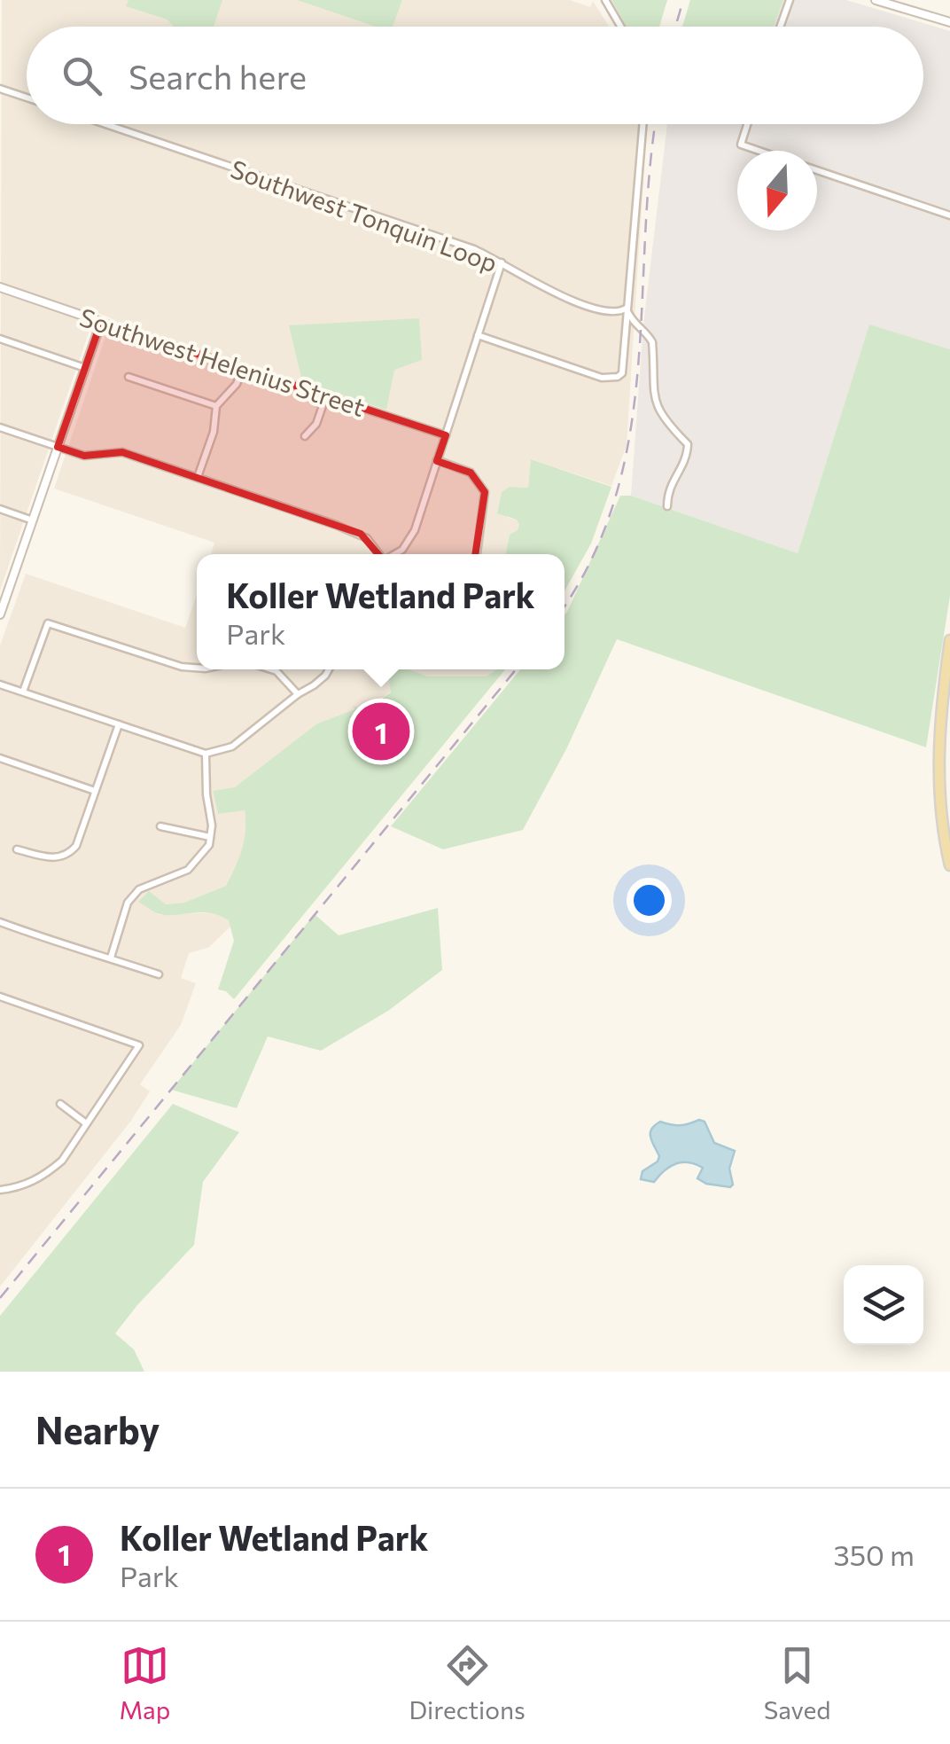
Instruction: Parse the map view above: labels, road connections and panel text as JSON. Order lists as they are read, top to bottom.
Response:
{
  "streets": {
    "street": ["Southwest Tonquin Loop", "Southwest Helenius Street"]
  },
  "north": "bottom",
  "page": {
    "search": "Search here",
    "popup": ["Koller Wetland Park", "Park"],
    "pins": "1",
    "heading": "Nearby",
    "list": [
      {
        "mark": "1",
        "name": "Koller Wetland Park",
        "note": "Park",
        "value": "350 m"
      }
    ],
    "nav": ["Map", "Directions", "Saved"]
  }
}
